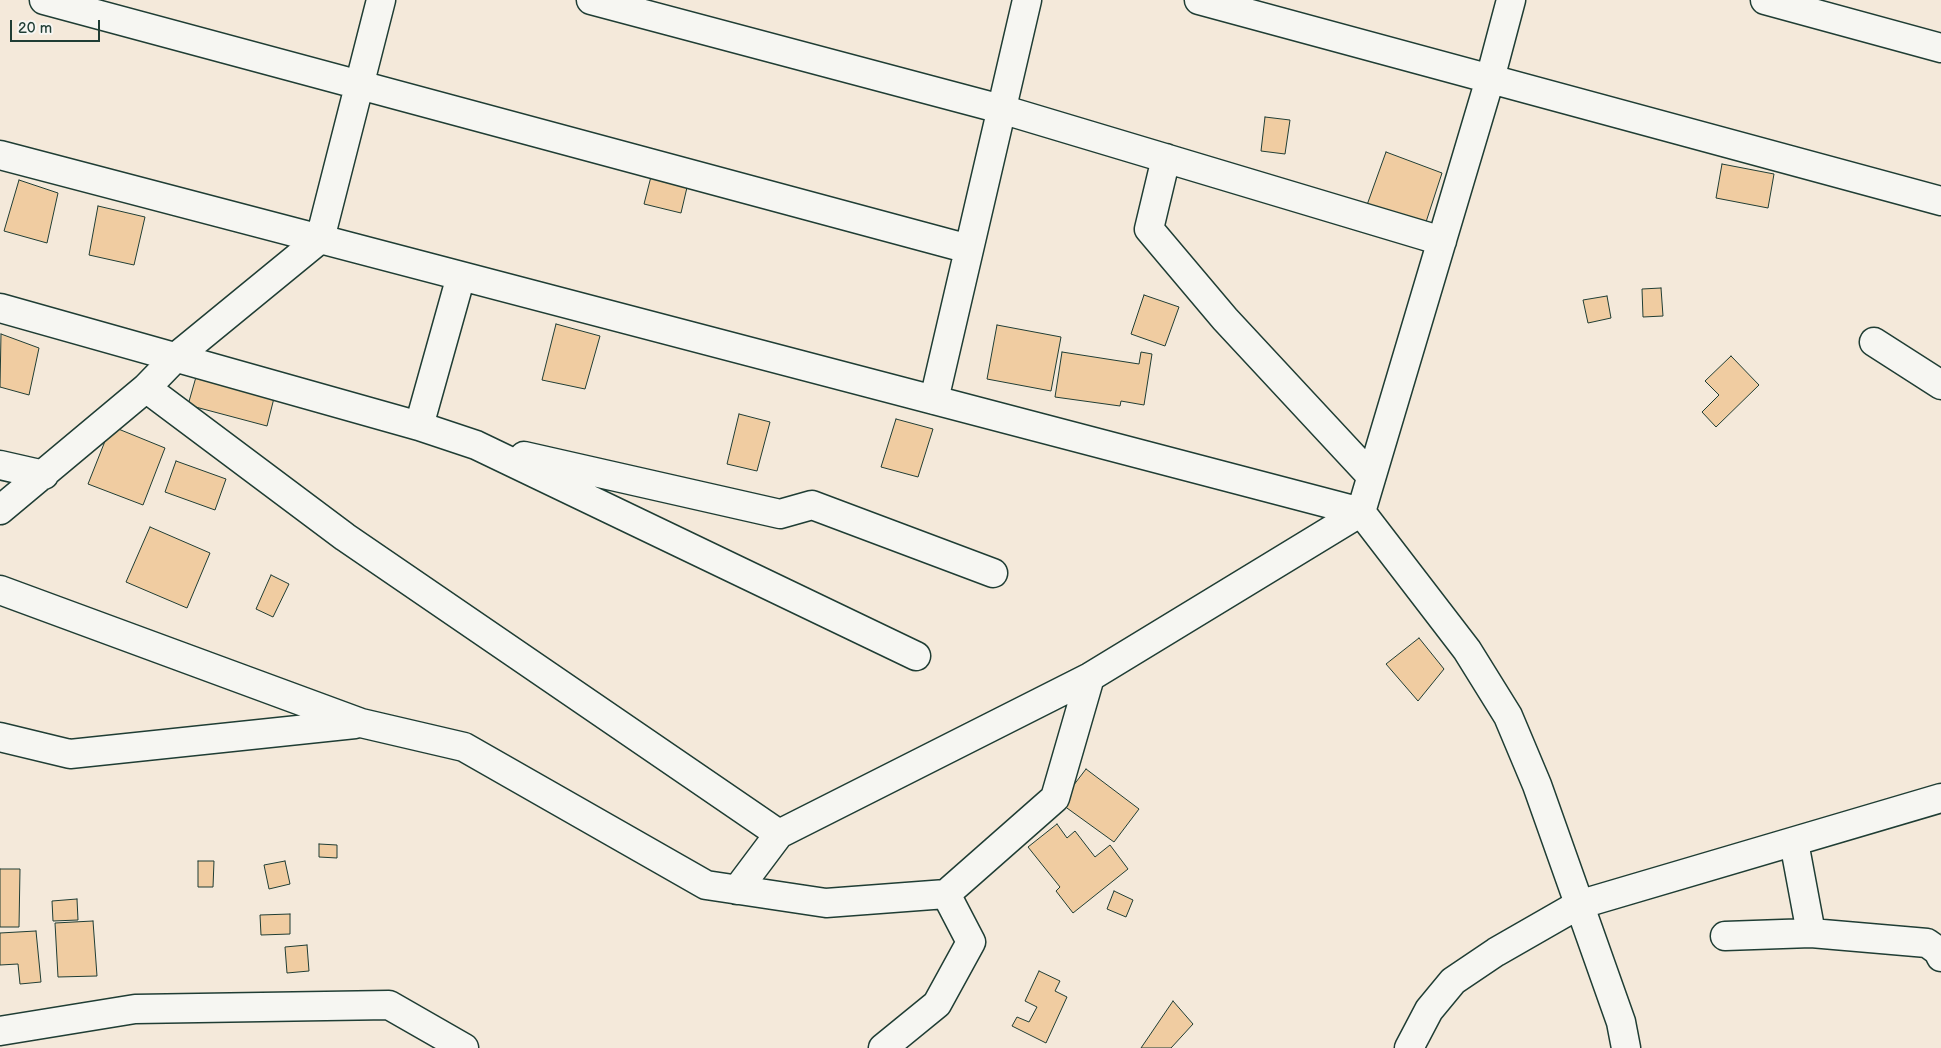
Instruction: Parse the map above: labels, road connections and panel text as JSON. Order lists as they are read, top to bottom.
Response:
{
  "scale_bar": "20 m"
}
